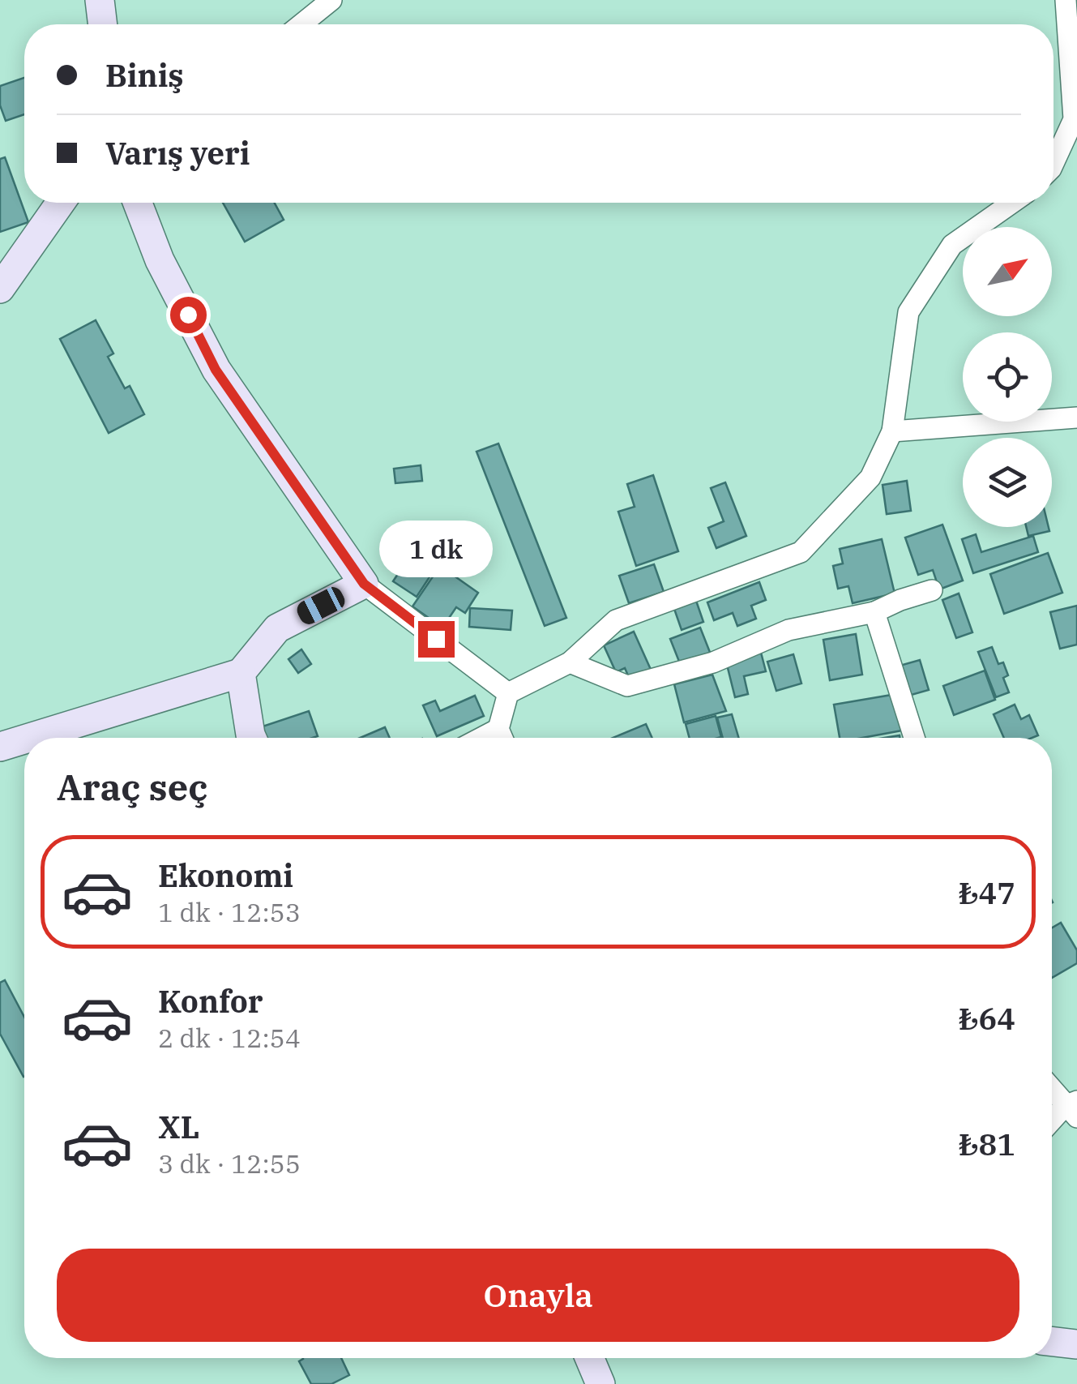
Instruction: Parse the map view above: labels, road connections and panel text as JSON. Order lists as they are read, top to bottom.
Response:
{
  "north": "top right",
  "page": {
    "banner": ["Biniş", "Varış yeri"],
    "bubble": "1 dk",
    "heading": "Araç seç",
    "list": [
      {
        "name": "Ekonomi",
        "note": "1 dk · 12:53",
        "value": "₺47"
      },
      {
        "name": "Konfor",
        "note": "2 dk · 12:54",
        "value": "₺64"
      },
      {
        "name": "XL",
        "note": "3 dk · 12:55",
        "value": "₺81"
      }
    ],
    "buttons": "Onayla"
  }
}
